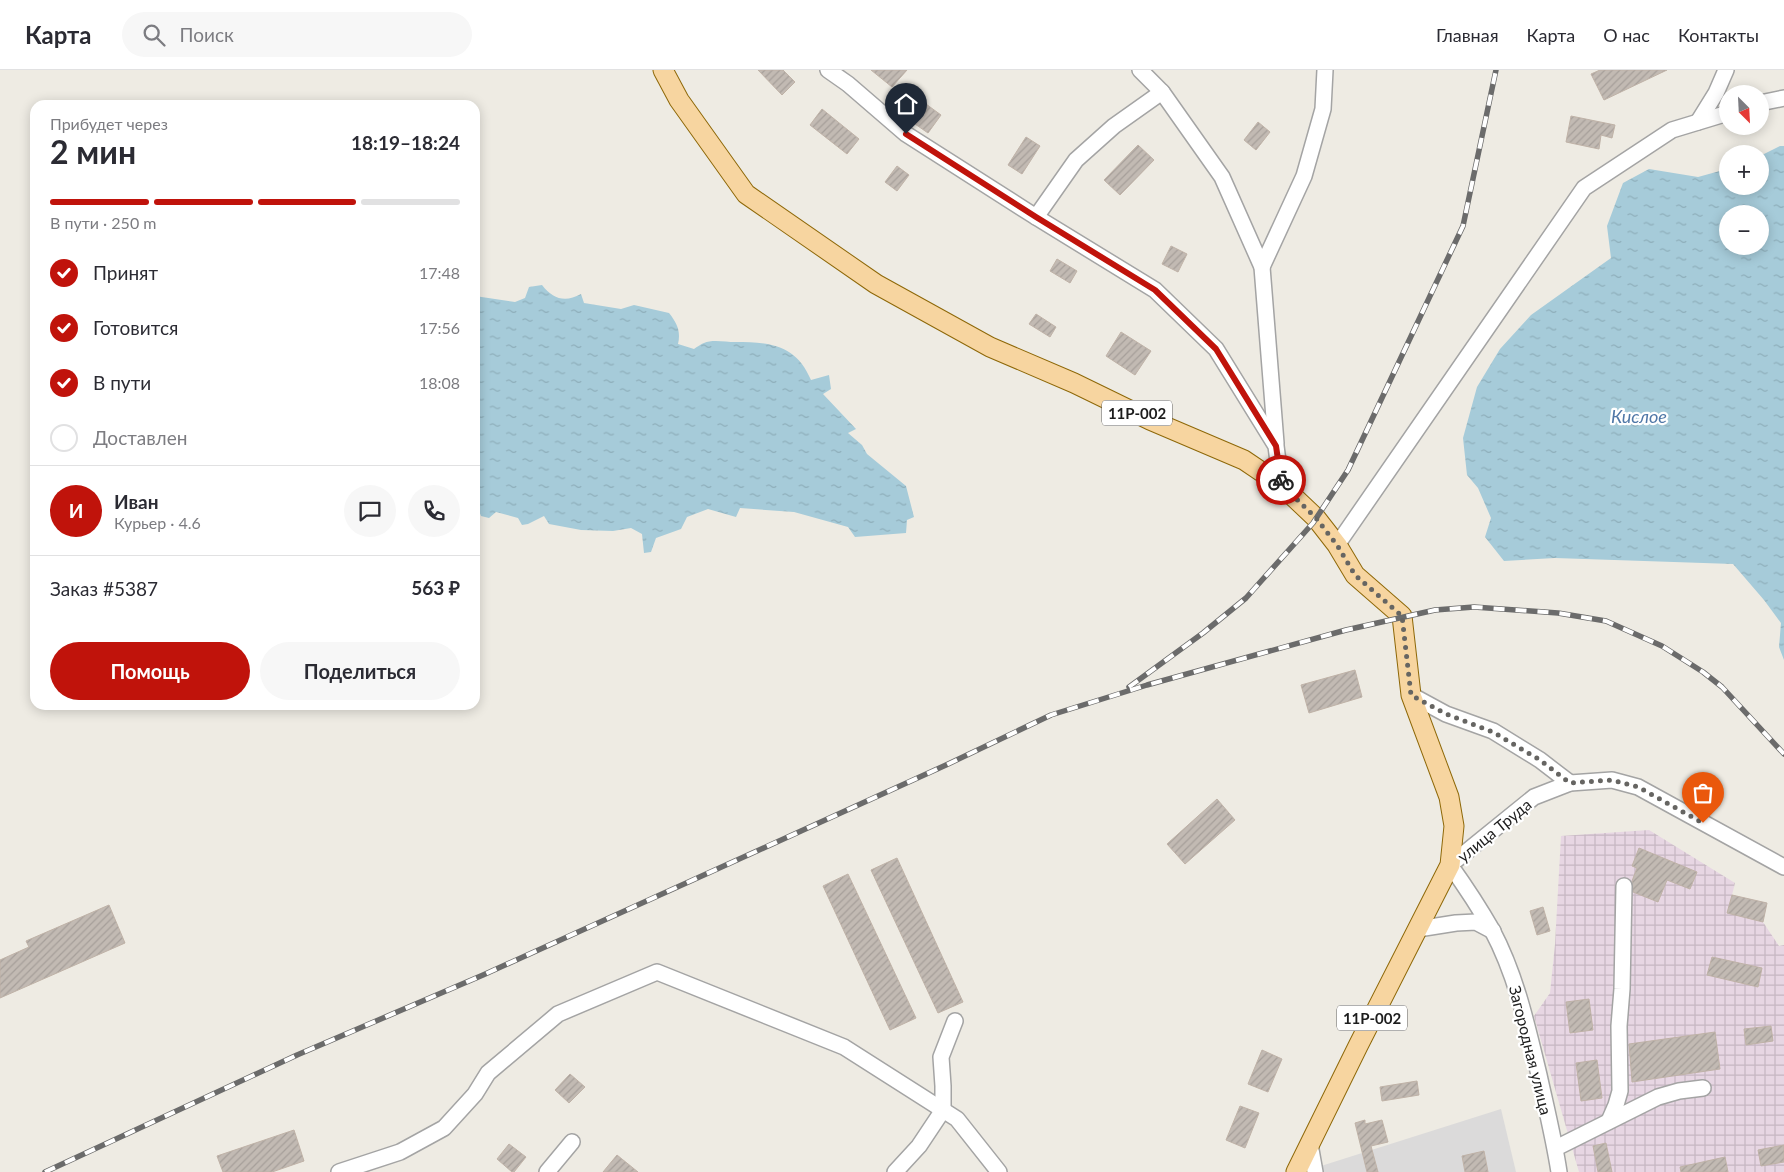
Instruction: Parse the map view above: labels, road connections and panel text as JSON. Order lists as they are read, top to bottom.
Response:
{
  "streets": {
    "main road": ["11Р-002"],
    "street": ["улица Труда", "Загородная улица"]
  },
  "crossings": [
    ["11Р-002", "улица Труда"],
    ["11Р-002", "Загородная улица"],
    ["улица Труда", "Загородная улица"]
  ],
  "water": ["Кислое"],
  "north": "bottom right",
  "page": {
    "header": "Карта",
    "search": "Поиск",
    "nav": [
      "Главная",
      "Карта",
      "О нас",
      "Контакты"
    ],
    "map_buttons": ["+", "−"],
    "heading": ["2 мин", "Прибудет через", "18:19–18:24"],
    "panel": [
      "Иван",
      "Курьер · 4.6",
      "Заказ #5387",
      "563 ₽"
    ],
    "bar": "В пути · 250 m",
    "list": [
      ["Принят", "17:48"],
      ["Готовится", "17:56"],
      ["В пути", "18:08"],
      "Доставлен"
    ],
    "round": "И",
    "buttons": ["Помощь", "Поделиться"]
  }
}
